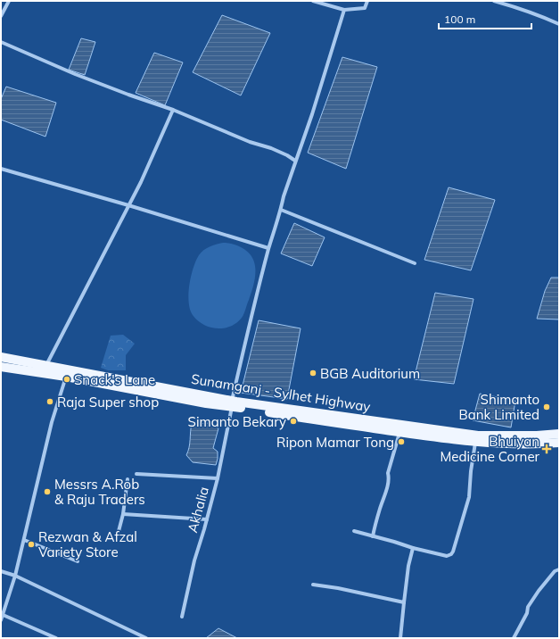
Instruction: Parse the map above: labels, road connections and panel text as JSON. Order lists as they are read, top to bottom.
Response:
{
  "streets": {
    "main road": ["Sunamganj - Sylhet Highway"],
    "street": ["Akhalia"]
  },
  "crossings": [
    ["Sunamganj - Sylhet Highway", "Akhalia"]
  ],
  "places": {
    "other": [
      "BGB Auditorium",
      "Snack's Lane",
      "Raja Super shop",
      "Shimanto Bank Limited",
      "Simanto Bekary",
      "Ripon Mamar Tong",
      "Messrs A.Rob & Raju Traders",
      "Rezwan & Afzal Variety Store"
    ],
    "health": ["Bhuiyan Medicine Corner"]
  },
  "scale_bar": "100 m"
}
